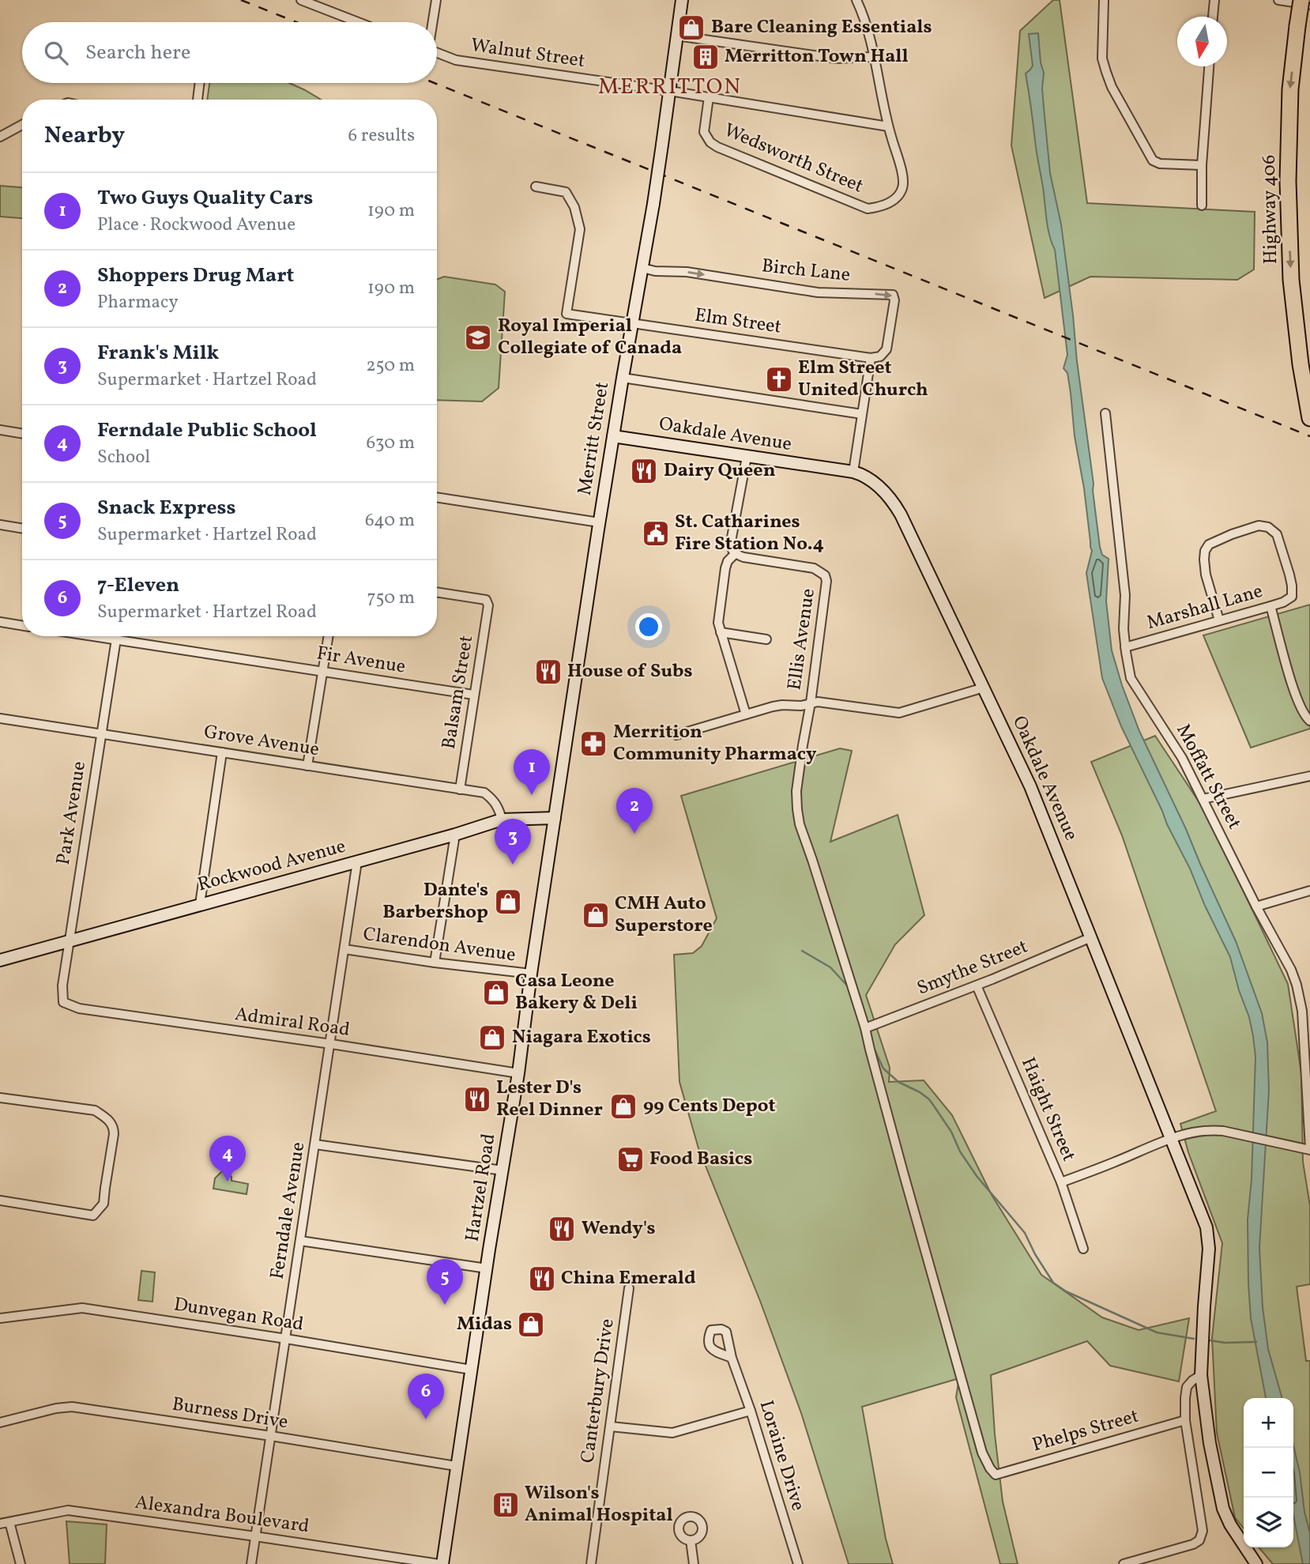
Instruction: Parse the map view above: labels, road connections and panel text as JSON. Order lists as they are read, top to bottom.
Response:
{
  "streets": {
    "highway": ["Highway 406"],
    "street": [
      "Walnut Street",
      "Wedsworth Street",
      "Birch Lane",
      "Elm Street",
      "Oakdale Avenue",
      "Merritt Street",
      "Marshall Lane",
      "Ellis Avenue",
      "Fir Avenue",
      "Balsam Street",
      "Grove Avenue",
      "Moffatt Street",
      "Park Avenue",
      "Rockwood Avenue",
      "Clarendon Avenue",
      "Smythe Street",
      "Admiral Road",
      "Haight Street",
      "Hartzel Road",
      "Ferndale Avenue",
      "Dunvegan Road",
      "Canterbury Drive",
      "Burness Drive",
      "Phelps Street",
      "Loraine Drive",
      "Alexandra Boulevard"
    ]
  },
  "crossings": [
    ["Walnut Street", "Wedsworth Street"],
    ["Walnut Street", "Merritt Street"],
    ["Birch Lane", "Elm Street"],
    ["Birch Lane", "Merritt Street"],
    ["Elm Street", "Merritt Street"],
    ["Oakdale Avenue", "Merritt Street"],
    ["Oakdale Avenue", "Smythe Street"],
    ["Merritt Street", "Rockwood Avenue"],
    ["Merritt Street", "Hartzel Road"],
    ["Marshall Lane", "Moffatt Street"],
    ["Fir Avenue", "Balsam Street"],
    ["Fir Avenue", "Park Avenue"],
    ["Balsam Street", "Grove Avenue"],
    ["Grove Avenue", "Park Avenue"],
    ["Grove Avenue", "Rockwood Avenue"],
    ["Park Avenue", "Rockwood Avenue"],
    ["Park Avenue", "Admiral Road"],
    ["Rockwood Avenue", "Hartzel Road"],
    ["Rockwood Avenue", "Ferndale Avenue"],
    ["Clarendon Avenue", "Hartzel Road"],
    ["Clarendon Avenue", "Ferndale Avenue"],
    ["Smythe Street", "Haight Street"],
    ["Smythe Street", "Phelps Street"],
    ["Admiral Road", "Hartzel Road"],
    ["Admiral Road", "Ferndale Avenue"],
    ["Hartzel Road", "Dunvegan Road"],
    ["Hartzel Road", "Burness Drive"],
    ["Hartzel Road", "Alexandra Boulevard"],
    ["Ferndale Avenue", "Dunvegan Road"],
    ["Ferndale Avenue", "Burness Drive"],
    ["Ferndale Avenue", "Alexandra Boulevard"]
  ],
  "one_way": ["Highway 406"],
  "districts": ["MERRITTON"],
  "places": {
    "shop": [
      "Bare Cleaning Essentials",
      "Dante's Barbershop",
      "CMH Auto Superstore",
      "Casa Leone Bakery & Deli",
      "Niagara Exotics",
      "99 Cents Depot",
      "Midas"
    ],
    "building": ["Merritton Town Hall", "Wilson's Animal Hospital"],
    "school or university": ["Royal Imperial Collegiate of Canada"],
    "church": ["Elm Street United Church"],
    "restaurant": [
      "Dairy Queen",
      "House of Subs",
      "Lester D's Reel Dinner",
      "Wendy's",
      "China Emerald"
    ],
    "public building": ["St. Catharines Fire Station No.4"],
    "pharmacy": ["Merrition Community Pharmacy"],
    "supermarket": ["Food Basics"]
  },
  "north": "bottom",
  "page": {
    "search": "Search here",
    "heading": ["Nearby", "6 results"],
    "list": [
      {
        "mark": "1",
        "name": "Two Guys Quality Cars",
        "note": "Place · Rockwood Avenue",
        "value": "190 m"
      },
      {
        "mark": "2",
        "name": "Shoppers Drug Mart",
        "note": "Pharmacy",
        "value": "190 m"
      },
      {
        "mark": "3",
        "name": "Frank's Milk",
        "note": "Supermarket · Hartzel Road",
        "value": "250 m"
      },
      {
        "mark": "4",
        "name": "Ferndale Public School",
        "note": "School",
        "value": "630 m"
      },
      {
        "mark": "5",
        "name": "Snack Express",
        "note": "Supermarket · Hartzel Road",
        "value": "640 m"
      },
      {
        "mark": "6",
        "name": "7-Eleven",
        "note": "Supermarket · Hartzel Road",
        "value": "750 m"
      }
    ],
    "pins": [
      "1",
      "2",
      "3",
      "4",
      "5",
      "6"
    ],
    "map_buttons": ["+", "−"]
  }
}
